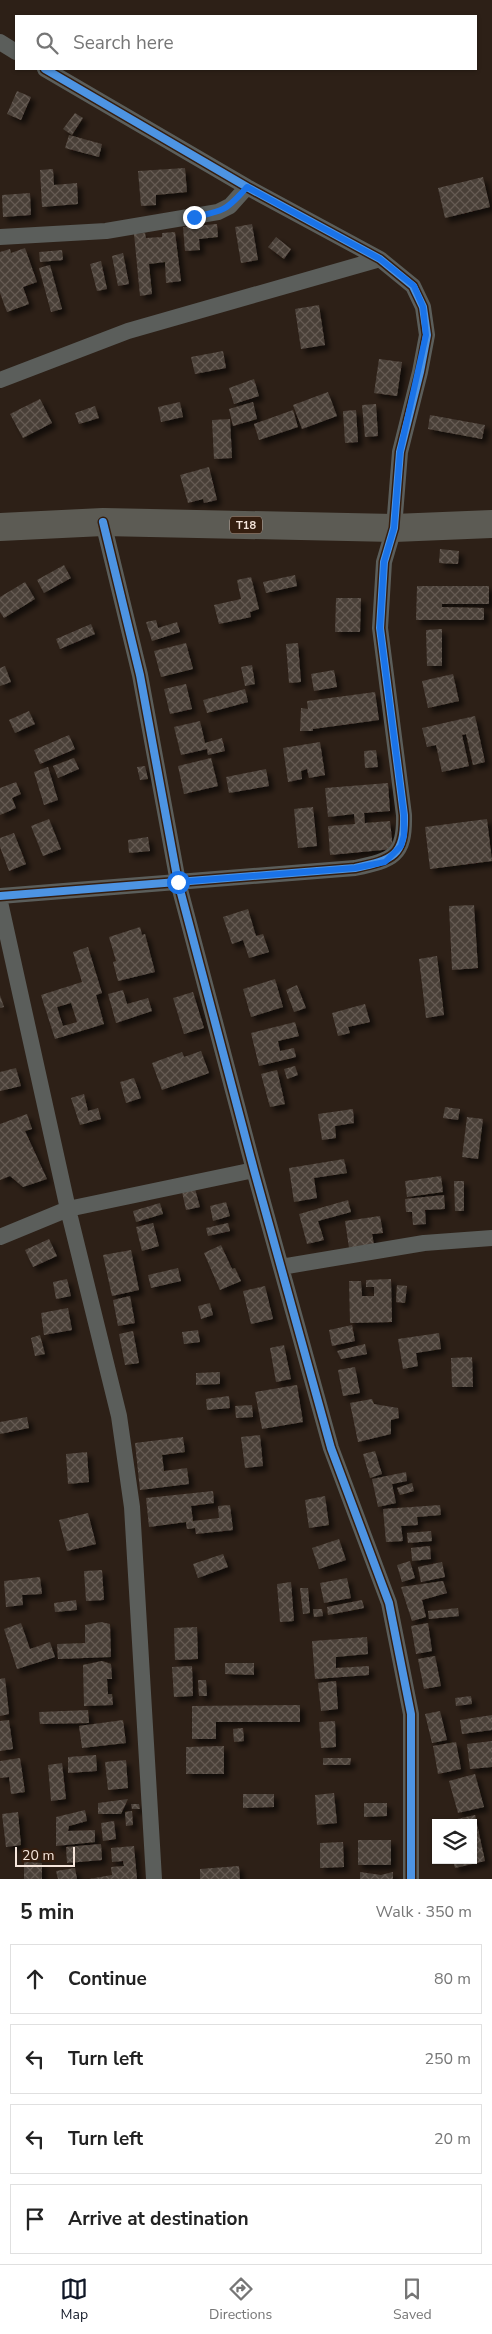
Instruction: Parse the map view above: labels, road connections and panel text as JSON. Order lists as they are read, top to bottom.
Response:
{
  "streets": {
    "highway": ["T18"]
  },
  "scale_bar": "20 m",
  "page": {
    "search": "Search here",
    "scale": "20 m",
    "heading": ["5 min", "Walk · 350 m"],
    "list": [
      ["Continue", "80 m"],
      ["Turn left", "250 m"],
      ["Turn left", "20 m"],
      "Arrive at destination"
    ],
    "nav": ["Map", "Directions", "Saved"]
  }
}
